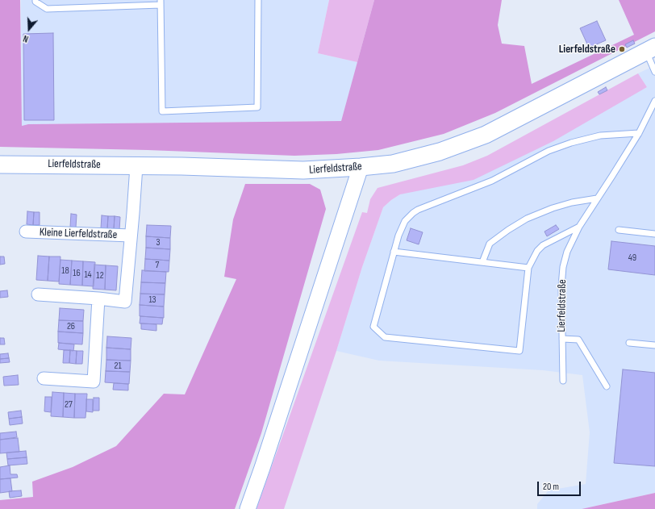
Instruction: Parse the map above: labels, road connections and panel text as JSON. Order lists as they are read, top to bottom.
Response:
{
  "streets": {
    "main road": ["Lierfeldstraße"],
    "street": ["Kleine Lierfeldstraße"]
  },
  "crossings": [
    ["Lierfeldstraße", "Kleine Lierfeldstraße"]
  ],
  "places": ["Lierfeldstraße"],
  "house_numbers": [
    "3",
    "49",
    "7",
    "18",
    "16",
    "14",
    "12",
    "13",
    "26",
    "21",
    "27"
  ],
  "scale_bar": "20 m",
  "north": "bottom"
}
